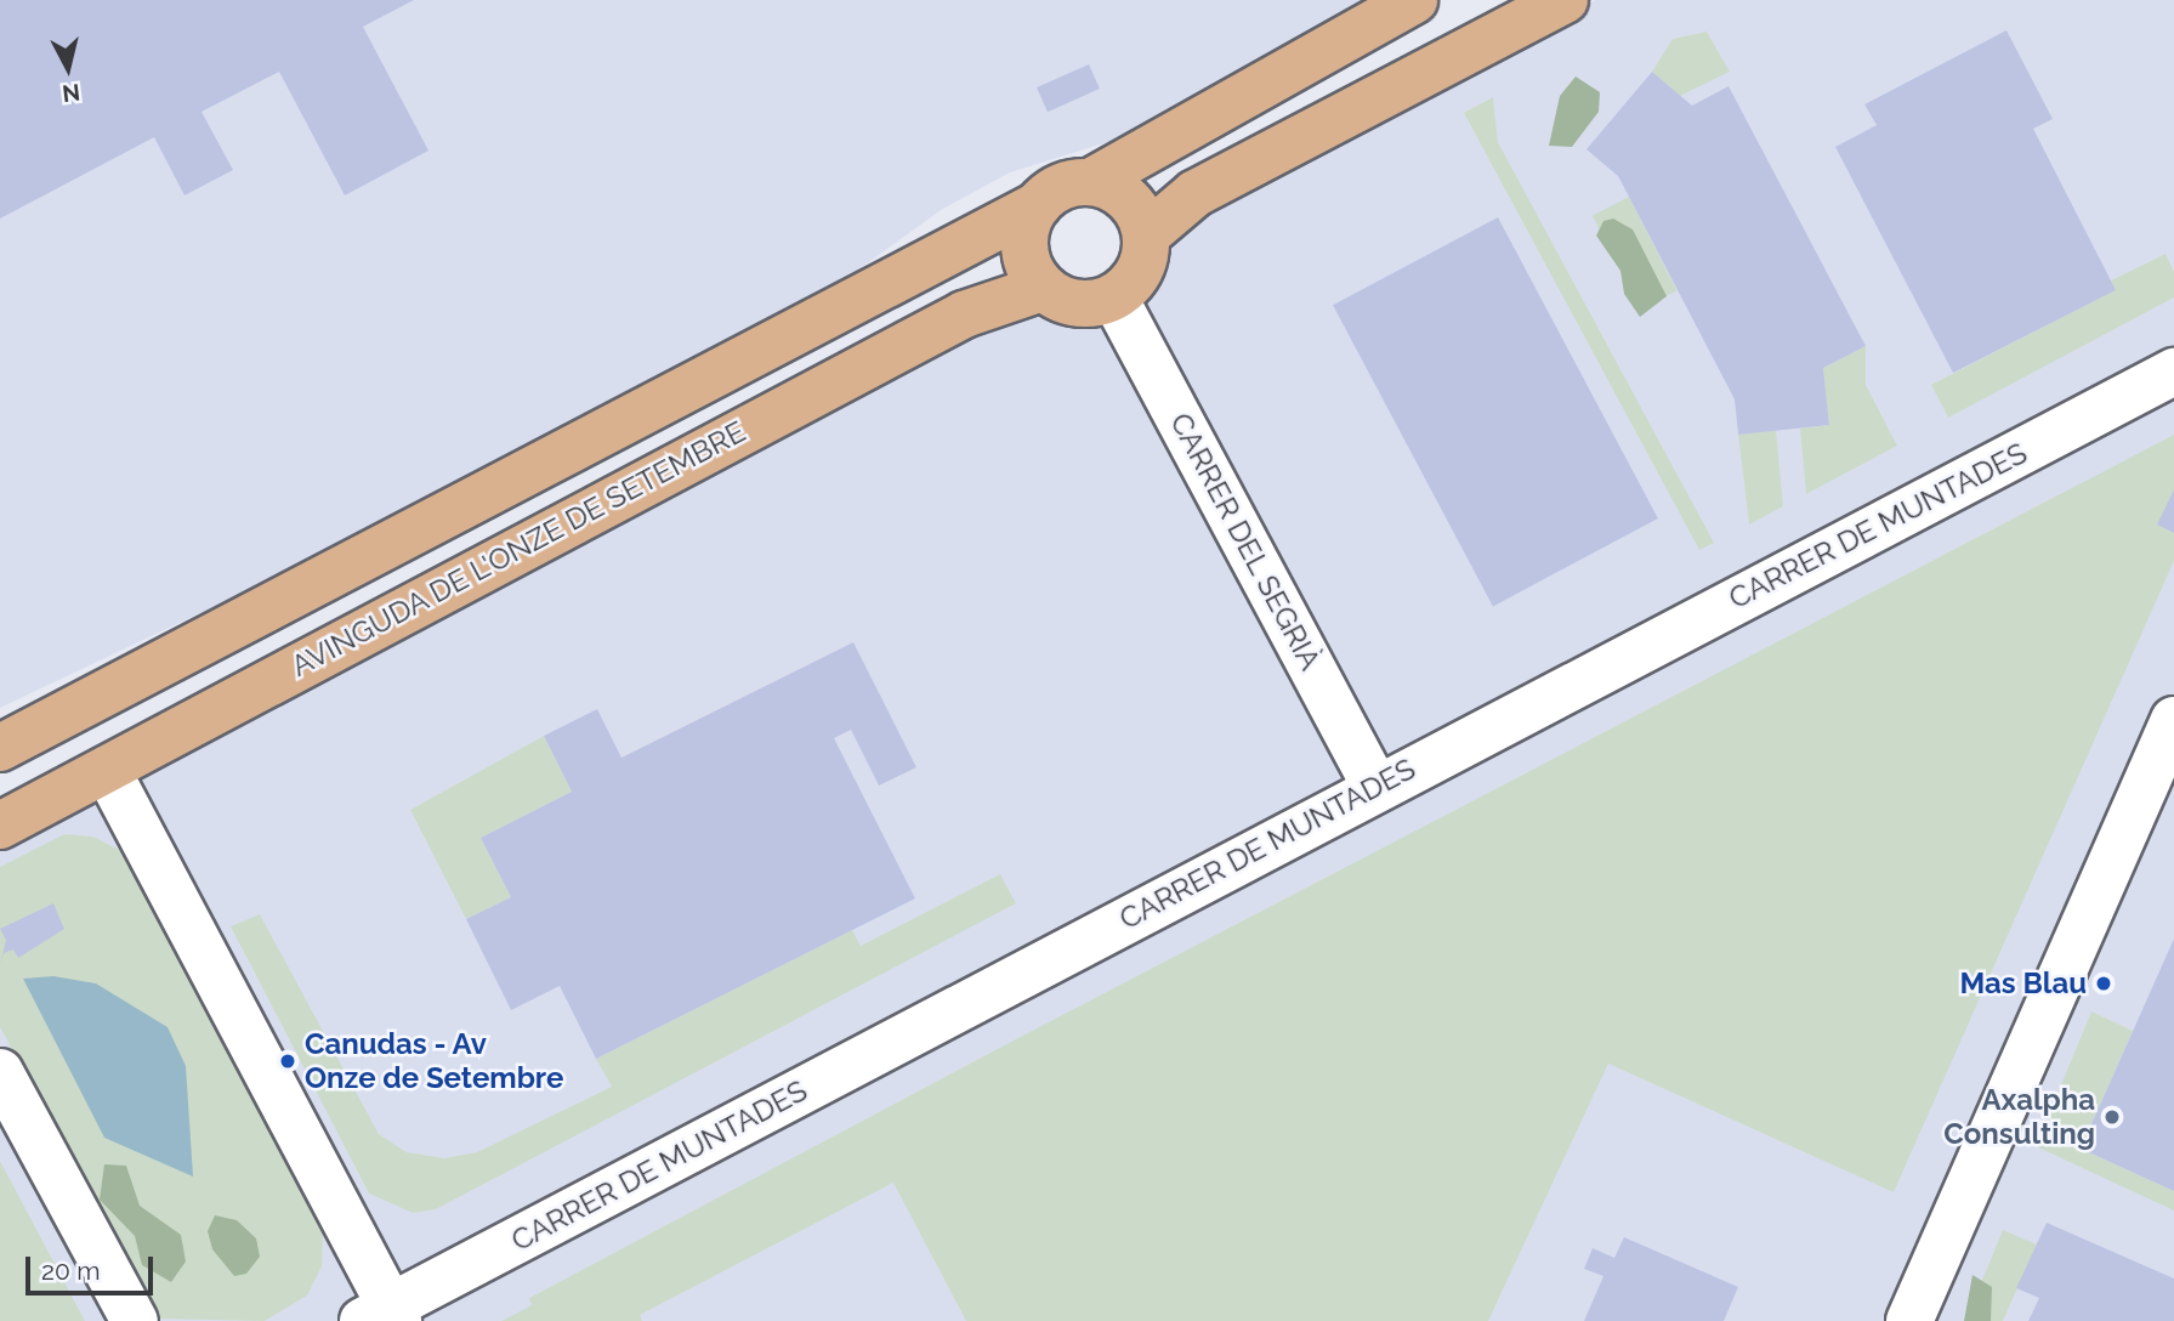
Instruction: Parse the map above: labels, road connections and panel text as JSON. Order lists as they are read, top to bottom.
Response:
{
  "streets": {
    "main road": ["AVINGUDA DE L'ONZE DE SETEMBRE"],
    "street": ["CARRER DE MUNTADES", "CARRER DEL SEGRIÀ"]
  },
  "crossings": [
    ["CARRER DE MUNTADES", "CARRER DEL SEGRIÀ"],
    ["CARRER DEL SEGRIÀ", "AVINGUDA DE L'ONZE DE SETEMBRE"]
  ],
  "places": ["Mas Blau", "Canudas - Av Onze de Setembre", "Axalpha Consulting"],
  "scale_bar": "20 m",
  "north": "bottom"
}
